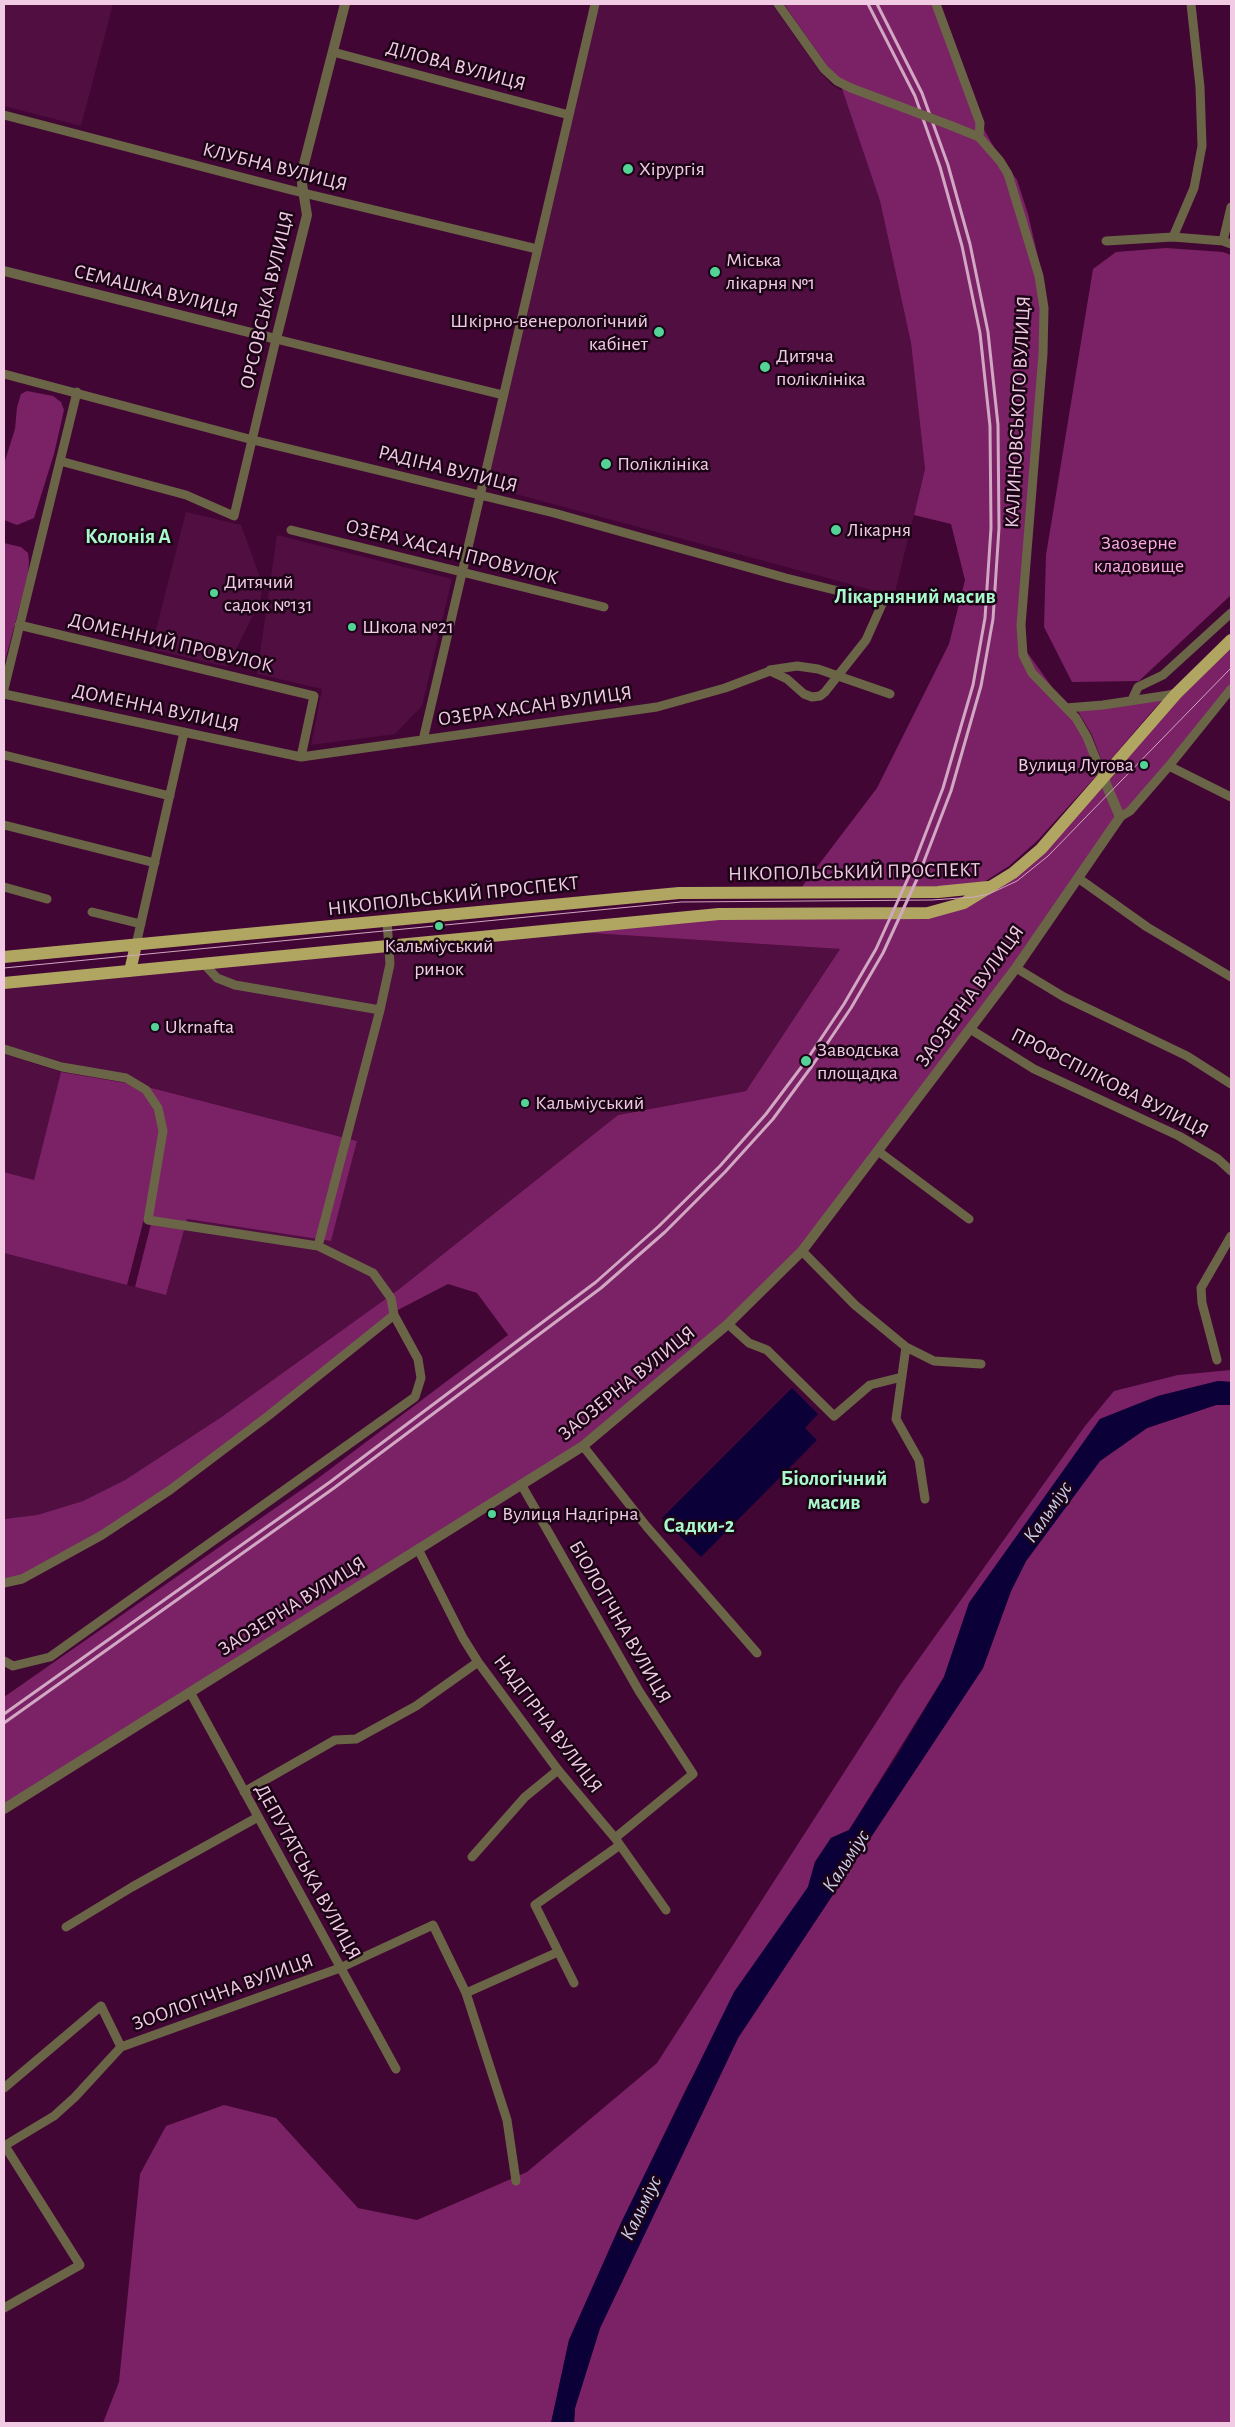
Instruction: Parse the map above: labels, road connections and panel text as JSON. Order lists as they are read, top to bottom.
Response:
{
  "streets": {
    "main road": ["НІКОПОЛЬСЬКИЙ ПРОСПЕКТ"],
    "street": [
      "ДІЛОВА ВУЛИЦЯ",
      "КЛУБНА ВУЛИЦЯ",
      "СЕМАШКА ВУЛИЦЯ",
      "ОРСОВСЬКА ВУЛИЦЯ",
      "КАЛИНОВСЬКОГО ВУЛИЦЯ",
      "РАДІНА ВУЛИЦЯ",
      "ОЗЕРА ХАСАН ПРОВУЛОК",
      "ДОМЕННИЙ ПРОВУЛОК",
      "ОЗЕРА ХАСАН ВУЛИЦЯ",
      "ДОМЕННА ВУЛИЦЯ",
      "ЗАОЗЕРНА ВУЛИЦЯ",
      "ПРОФСПІЛКОВА ВУЛИЦЯ",
      "БІОЛОГІЧНА ВУЛИЦЯ",
      "НАДГІРНА ВУЛИЦЯ",
      "ДЕПУТАТСЬКА ВУЛИЦЯ",
      "ЗООЛОГІЧНА ВУЛИЦЯ"
    ]
  },
  "crossings": [
    ["ДІЛОВА ВУЛИЦЯ", "ОРСОВСЬКА ВУЛИЦЯ"],
    ["КЛУБНА ВУЛИЦЯ", "ОРСОВСЬКА ВУЛИЦЯ"],
    ["СЕМАШКА ВУЛИЦЯ", "ОРСОВСЬКА ВУЛИЦЯ"],
    ["ОРСОВСЬКА ВУЛИЦЯ", "РАДІНА ВУЛИЦЯ"],
    ["РАДІНА ВУЛИЦЯ", "ОЗЕРА ХАСАН ВУЛИЦЯ"],
    ["ДОМЕННИЙ ПРОВУЛОК", "ОЗЕРА ХАСАН ВУЛИЦЯ"],
    ["ДОМЕННИЙ ПРОВУЛОК", "ДОМЕННА ВУЛИЦЯ"],
    ["ОЗЕРА ХАСАН ВУЛИЦЯ", "ДОМЕННА ВУЛИЦЯ"],
    ["ЗАОЗЕРНА ВУЛИЦЯ", "ПРОФСПІЛКОВА ВУЛИЦЯ"],
    ["ЗАОЗЕРНА ВУЛИЦЯ", "БІОЛОГІЧНА ВУЛИЦЯ"],
    ["ЗАОЗЕРНА ВУЛИЦЯ", "НАДГІРНА ВУЛИЦЯ"],
    ["ЗАОЗЕРНА ВУЛИЦЯ", "ДЕПУТАТСЬКА ВУЛИЦЯ"],
    ["БІОЛОГІЧНА ВУЛИЦЯ", "НАДГІРНА ВУЛИЦЯ"],
    ["ДЕПУТАТСЬКА ВУЛИЦЯ", "ЗООЛОГІЧНА ВУЛИЦЯ"]
  ],
  "districts": [
    "Колонія А",
    "Лікарняний масив",
    "Біологічний масив",
    "Садки-2"
  ],
  "water": ["Кальміус"],
  "parks": ["Заозерне кладовище"],
  "places": [
    "Хірургія",
    "Міська лікарня №1",
    "Шкірно-венерологічний кабінет",
    "Дитяча поліклініка",
    "Поліклініка",
    "Лікарня",
    "Дитячий садок №131",
    "Школа №21",
    "Вулиця Лугова",
    "Кальміуський ринок",
    "Ukrnafta",
    "Заводська площадка",
    "Кальміуський",
    "Вулиця Надгірна"
  ]
}
